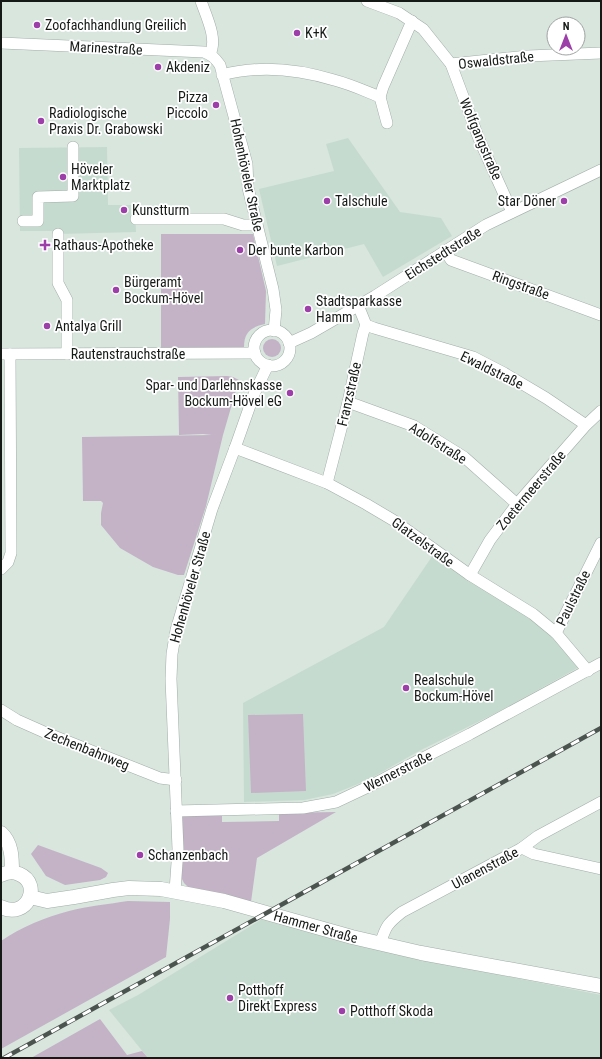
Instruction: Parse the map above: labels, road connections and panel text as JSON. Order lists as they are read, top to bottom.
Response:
{
  "streets": {
    "main road": ["Hammer Straße"],
    "street": [
      "Marinestraße",
      "Oswaldstraße",
      "Wolfgangstraße",
      "Hohenhöveler Straße",
      "Eichstedtstraße",
      "Ringstraße",
      "Rautenstrauchstraße",
      "Ewaldstraße",
      "Franzstraße",
      "Adolfstraße",
      "Zoetermeerstraße",
      "Glatzelstraße",
      "Paulstraße",
      "Zechenbahnweg",
      "Wernerstraße",
      "Ulanenstraße"
    ]
  },
  "crossings": [
    ["Marinestraße", "Hohenhöveler Straße"],
    ["Oswaldstraße", "Wolfgangstraße"],
    ["Wolfgangstraße", "Eichstedtstraße"],
    ["Hohenhöveler Straße", "Eichstedtstraße"],
    ["Hohenhöveler Straße", "Rautenstrauchstraße"],
    ["Hohenhöveler Straße", "Glatzelstraße"],
    ["Hohenhöveler Straße", "Zechenbahnweg"],
    ["Hohenhöveler Straße", "Wernerstraße"],
    ["Hohenhöveler Straße", "Hammer Straße"],
    ["Eichstedtstraße", "Ringstraße"],
    ["Eichstedtstraße", "Rautenstrauchstraße"],
    ["Ewaldstraße", "Franzstraße"],
    ["Ewaldstraße", "Zoetermeerstraße"],
    ["Franzstraße", "Adolfstraße"],
    ["Franzstraße", "Glatzelstraße"],
    ["Adolfstraße", "Zoetermeerstraße"],
    ["Zoetermeerstraße", "Glatzelstraße"],
    ["Glatzelstraße", "Paulstraße"],
    ["Glatzelstraße", "Wernerstraße"],
    ["Ulanenstraße", "Hammer Straße"]
  ],
  "places": {
    "other": [
      "Zoofachhandlung Greilich",
      "K+K",
      "Akdeniz",
      "Pizza Piccolo",
      "Radiologische Praxis Dr. Grabowski",
      "Höveler Marktplatz",
      "Talschule",
      "Star Döner",
      "Kunstturm",
      "Der bunte Karbon",
      "Bürgeramt Bockum-Hövel",
      "Stadtsparkasse Hamm",
      "Antalya Grill",
      "Spar- und Darlehnskasse Bockum-Hövel eG",
      "Realschule Bockum-Hövel",
      "Schanzenbach",
      "Potthoff Direkt Express",
      "Potthoff Skoda"
    ],
    "health": ["Rathaus-Apotheke"]
  },
  "north": "top"
}
